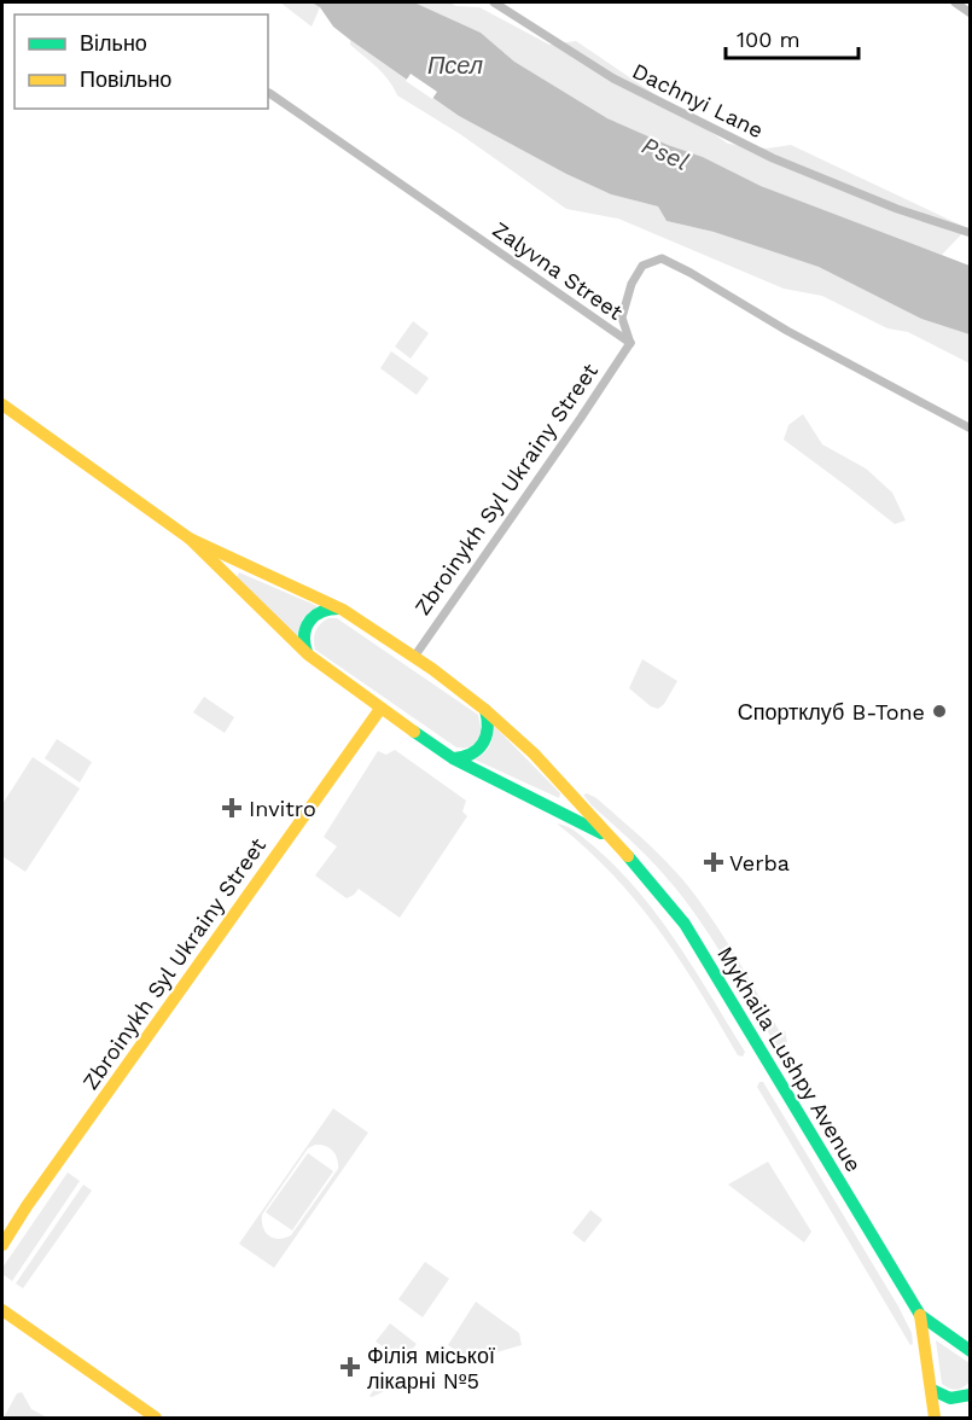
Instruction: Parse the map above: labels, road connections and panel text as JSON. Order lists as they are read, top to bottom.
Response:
{
  "streets": {
    "main road": ["Zbroinykh Syl Ukrainy Street", "Mykhaila Lushpy Avenue"],
    "street": ["Dachnyi Lane", "Zalyvna Street"]
  },
  "crossings": [
    ["Zalyvna Street", "Zbroinykh Syl Ukrainy Street"],
    ["Zbroinykh Syl Ukrainy Street", "Mykhaila Lushpy Avenue"]
  ],
  "water": ["Псел", "Psel"],
  "places": {
    "other": ["Спортклуб B-Tone"],
    "health": ["Invitro", "Verba", "Філія міської лікарні №5"]
  },
  "legend": ["Вільно", "Повільно"],
  "scale_bar": "100 m"
}
